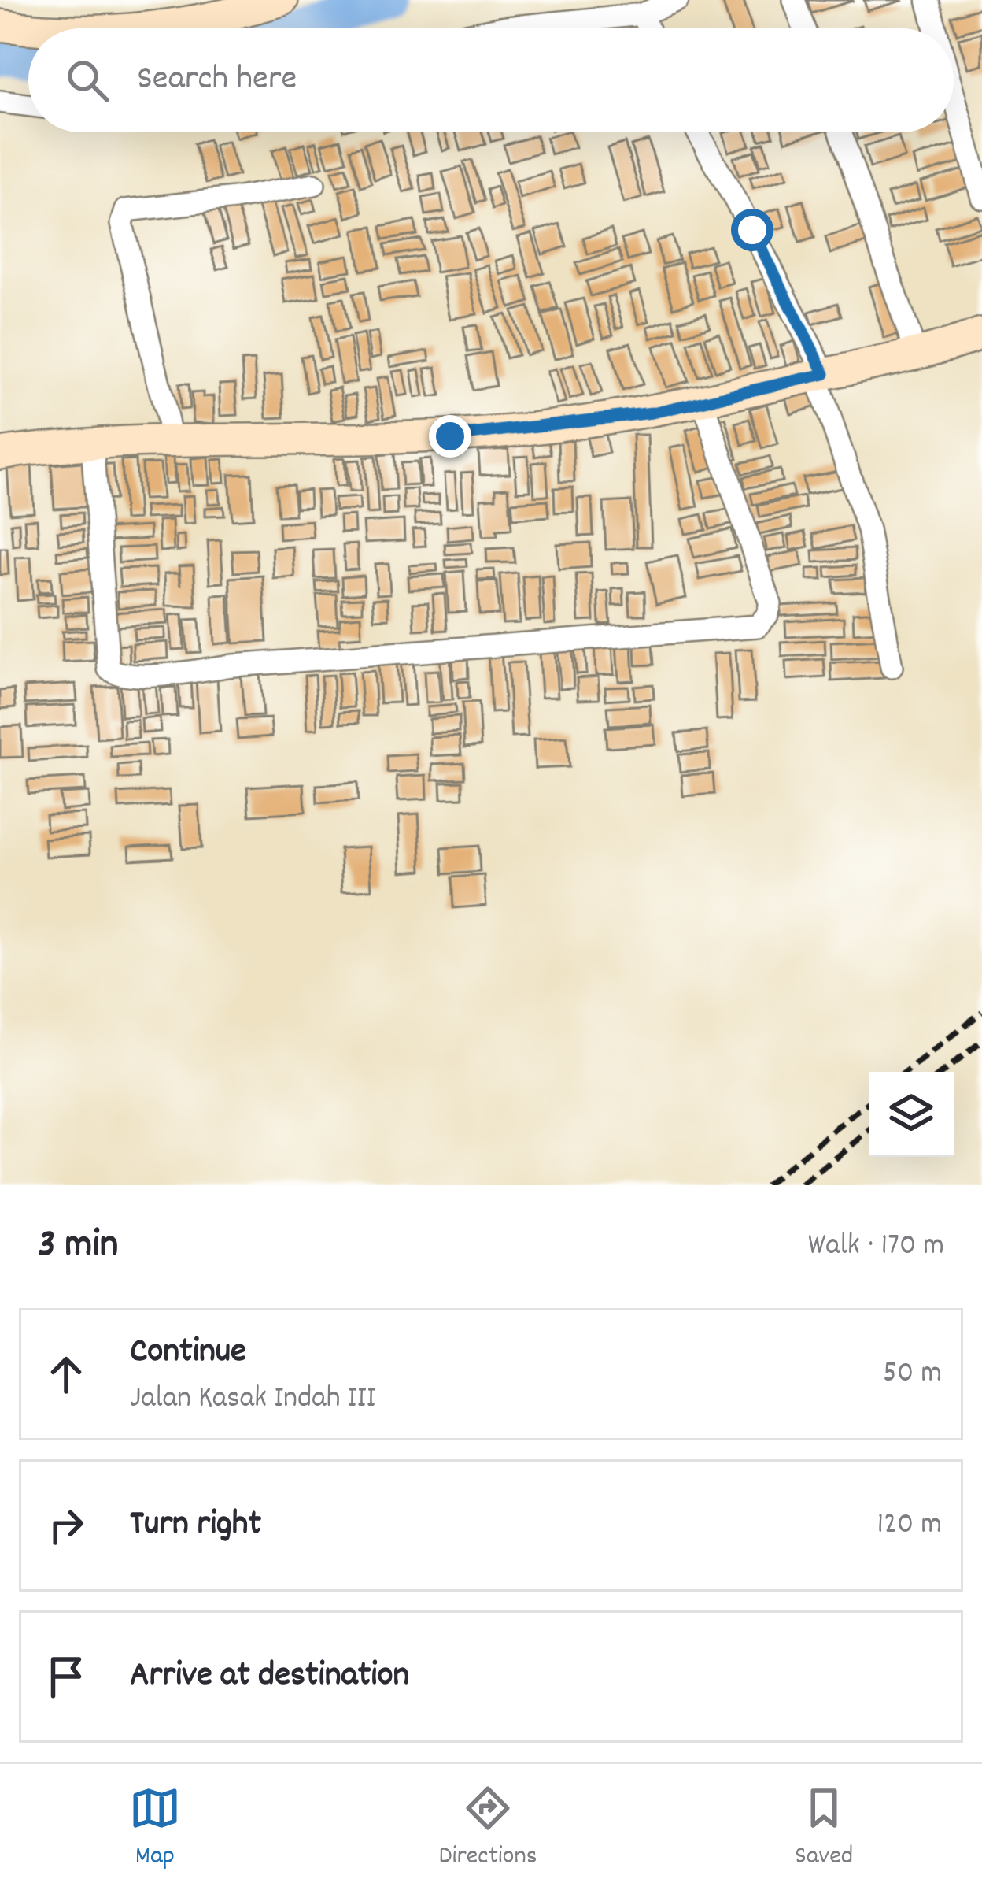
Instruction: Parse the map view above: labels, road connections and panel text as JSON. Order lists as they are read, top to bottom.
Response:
{
  "page": {
    "search": "Search here",
    "heading": ["3 min", "Walk · 170 m"],
    "list": [
      ["Continue", "Jalan Kasak Indah III", "50 m"],
      ["Turn right", "120 m"],
      "Arrive at destination"
    ],
    "nav": ["Map", "Directions", "Saved"]
  }
}
